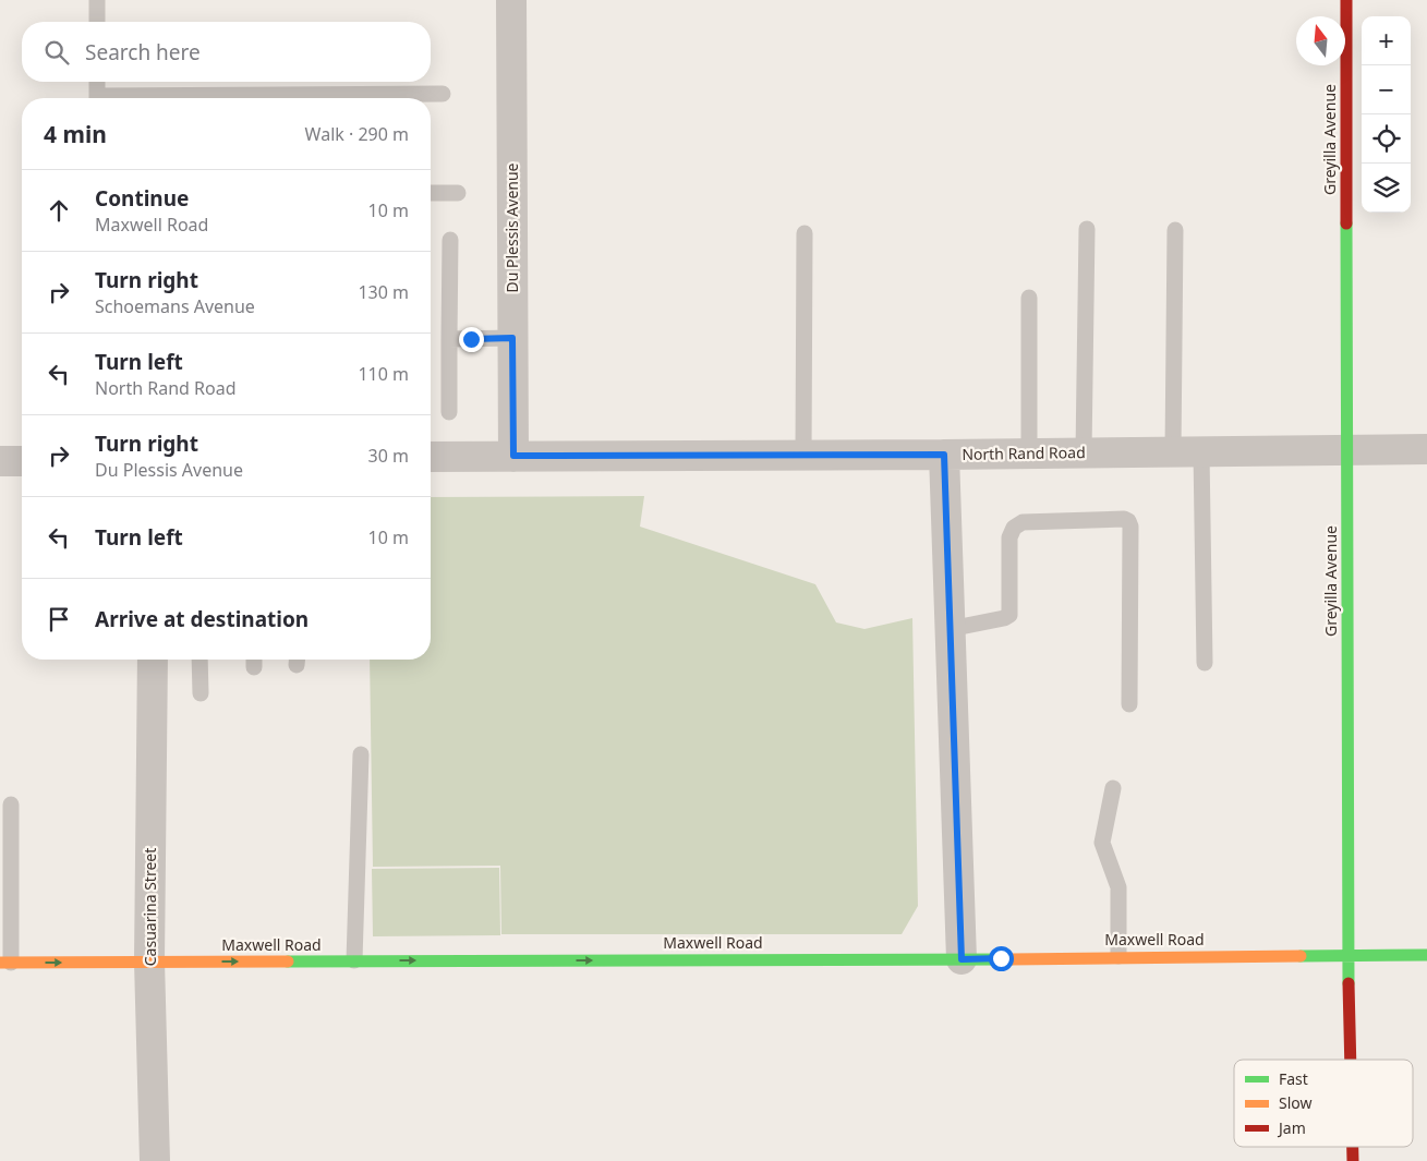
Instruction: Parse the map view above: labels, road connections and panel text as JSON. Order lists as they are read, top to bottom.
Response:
{
  "streets": {
    "street": [
      "Greyilla Avenue",
      "Du Plessis Avenue",
      "North Rand Road",
      "Casuarina Street",
      "Maxwell Road"
    ]
  },
  "crossings": [
    ["Greyilla Avenue", "North Rand Road"],
    ["Greyilla Avenue", "Maxwell Road"],
    ["Du Plessis Avenue", "North Rand Road"],
    ["Casuarina Street", "Maxwell Road"]
  ],
  "one_way": ["Maxwell Road"],
  "legend": ["Fast", "Slow", "Jam"],
  "north": "top",
  "page": {
    "map_buttons": ["+", "−"],
    "search": "Search here",
    "heading": ["4 min", "Walk · 290 m"],
    "list": [
      ["Continue", "Maxwell Road", "10 m"],
      ["Turn right", "Schoemans Avenue", "130 m"],
      ["Turn left", "North Rand Road", "110 m"],
      ["Turn right", "Du Plessis Avenue", "30 m"],
      ["Turn left", "10 m"],
      "Arrive at destination"
    ]
  }
}
